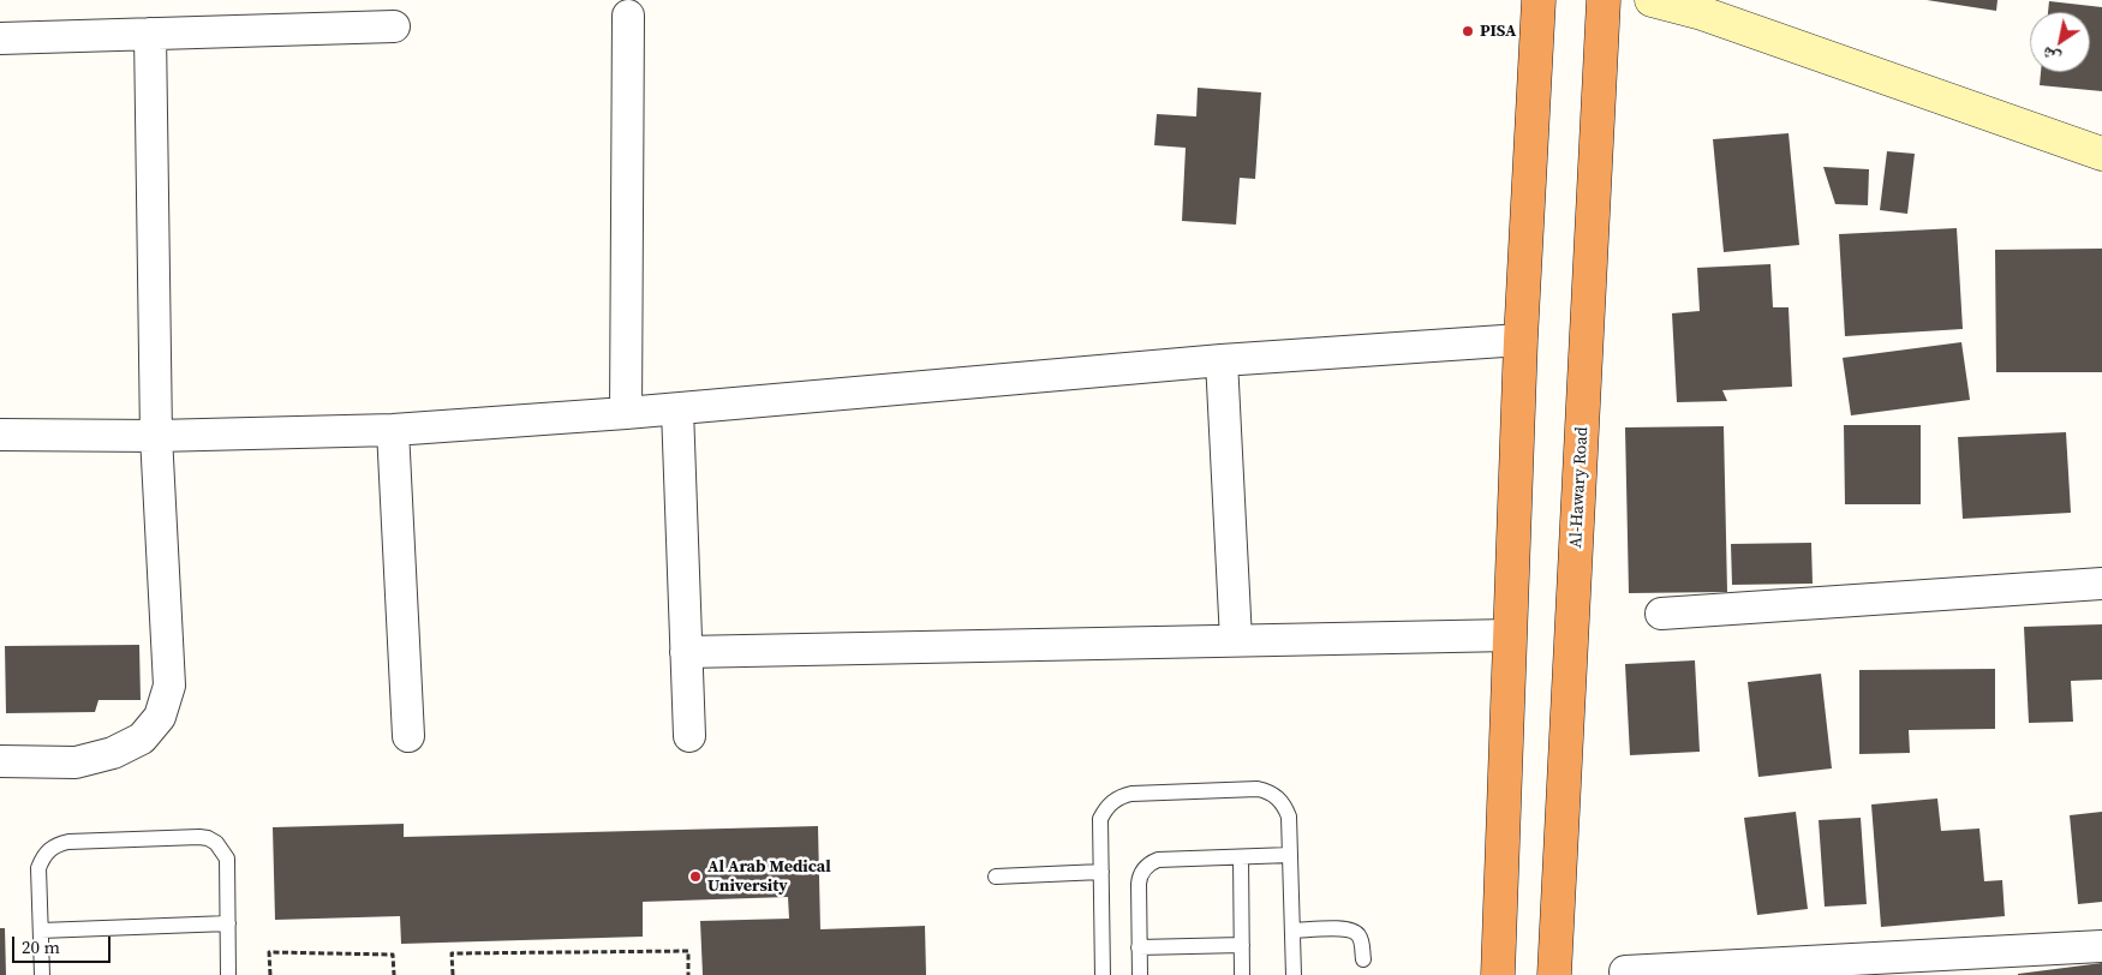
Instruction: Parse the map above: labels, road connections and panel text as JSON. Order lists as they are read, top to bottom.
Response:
{
  "streets": {
    "highway": ["Al-Hawary Road"]
  },
  "places": ["PISA", "Al Arab Medical University"],
  "scale_bar": "20 m",
  "north": "bottom left"
}
